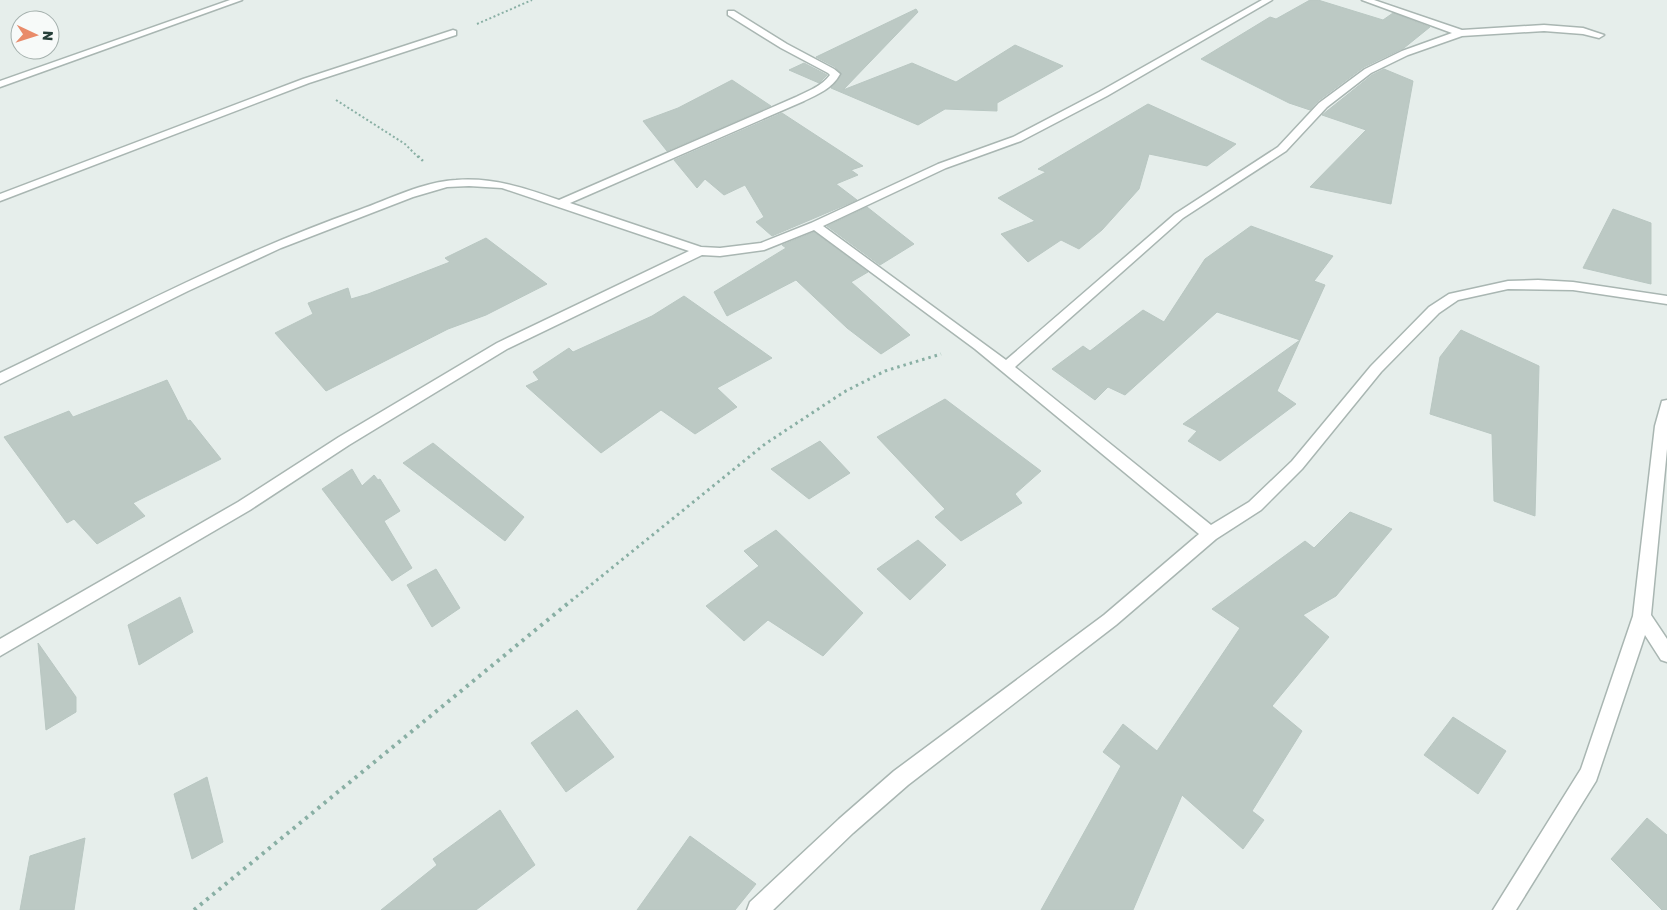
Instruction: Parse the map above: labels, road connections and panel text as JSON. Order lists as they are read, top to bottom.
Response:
{
  "north": "right"
}
